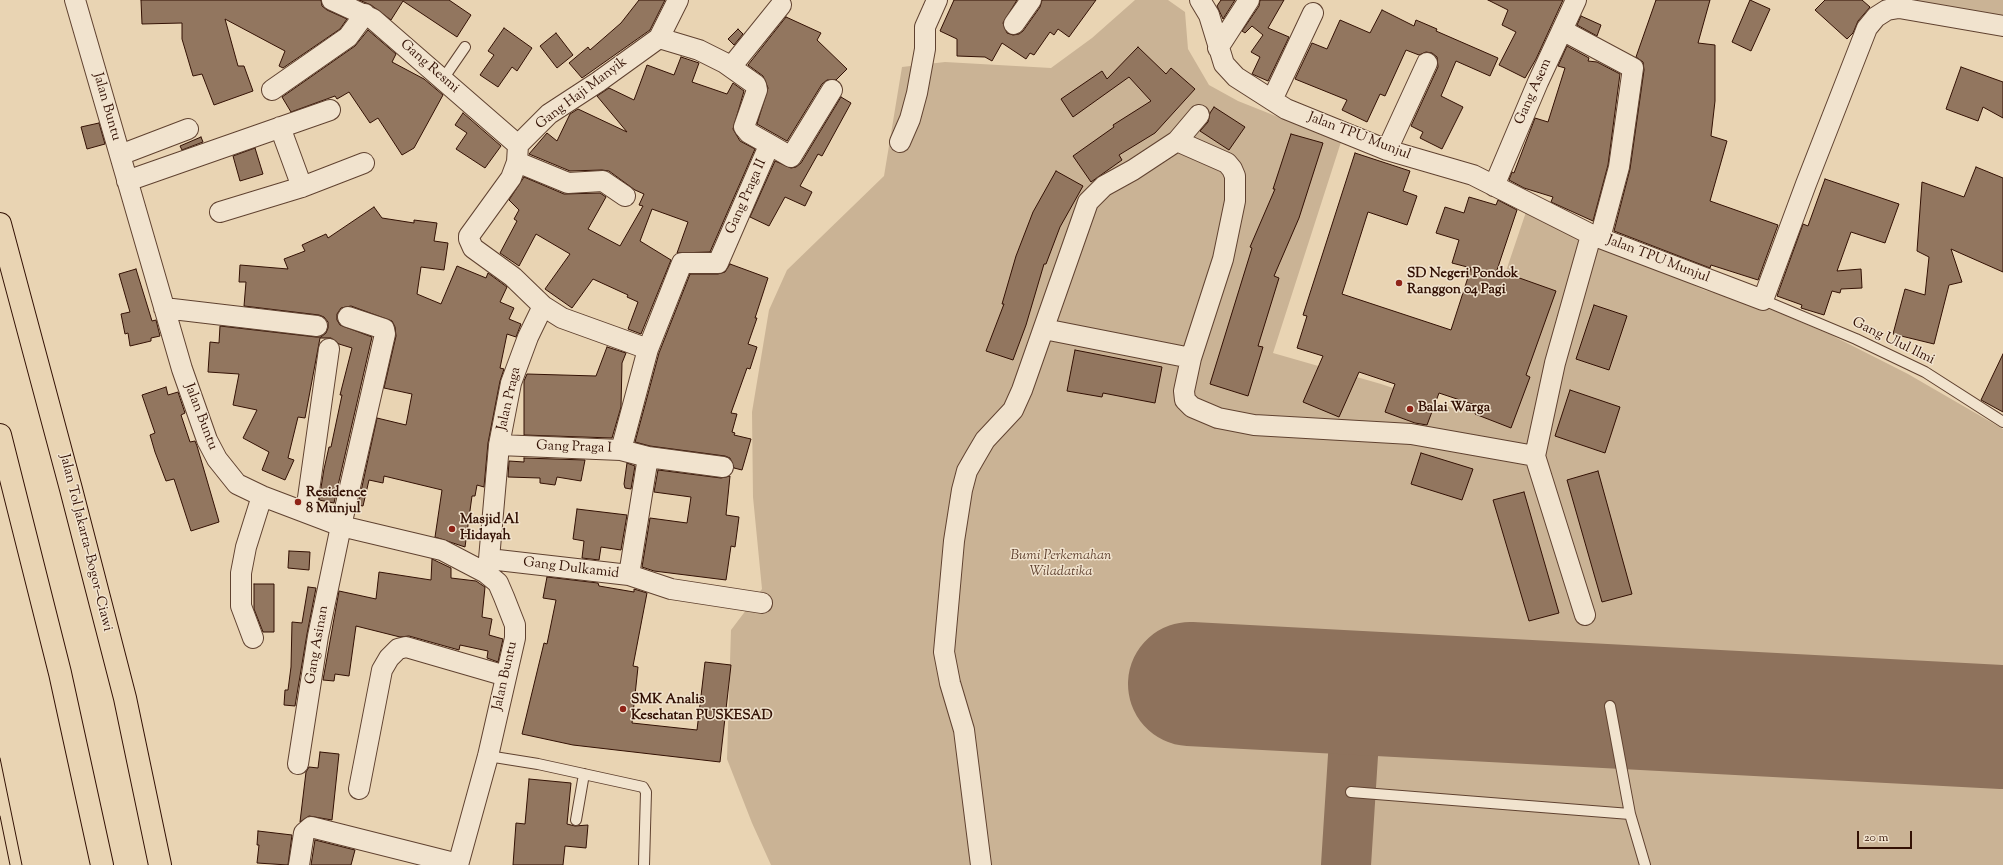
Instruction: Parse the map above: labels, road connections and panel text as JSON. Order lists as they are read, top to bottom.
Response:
{
  "streets": {
    "highway": ["Jalan Tol Jakarta–Bogor–Ciawi"],
    "street": [
      "Gang Resmi",
      "Gang Asem",
      "Gang Haji Manyik",
      "Jalan Buntu",
      "Jalan TPU Munjul",
      "Gang Praga II",
      "Jalan Praga",
      "Gang Praga I",
      "Gang Dulkamid",
      "Gang Asinan"
    ],
    "lane": ["Gang Ulul Ilmi"]
  },
  "crossings": [
    ["Gang Resmi", "Gang Haji Manyik"],
    ["Gang Asem", "Jalan TPU Munjul"],
    ["Gang Haji Manyik", "Gang Praga II"],
    ["Gang Haji Manyik", "Jalan Praga"],
    ["Jalan Buntu", "Jalan Praga"],
    ["Jalan Buntu", "Gang Dulkamid"],
    ["Jalan Buntu", "Gang Asinan"],
    ["Jalan TPU Munjul", "Gang Ulul Ilmi"],
    ["Jalan Praga", "Gang Praga I"],
    ["Jalan Praga", "Gang Dulkamid"],
    ["Gang Praga I", "Gang Dulkamid"]
  ],
  "parks": ["Bumi Perkemahan Wiladatika"],
  "places": [
    "SD Negeri Pondok Ranggon 04 Pagi",
    "Balai Warga",
    "Residence 8 Munjul",
    "Masjid Al Hidayah",
    "SMK Analis Kesehatan PUSKESAD"
  ],
  "scale_bar": "20 m"
}
